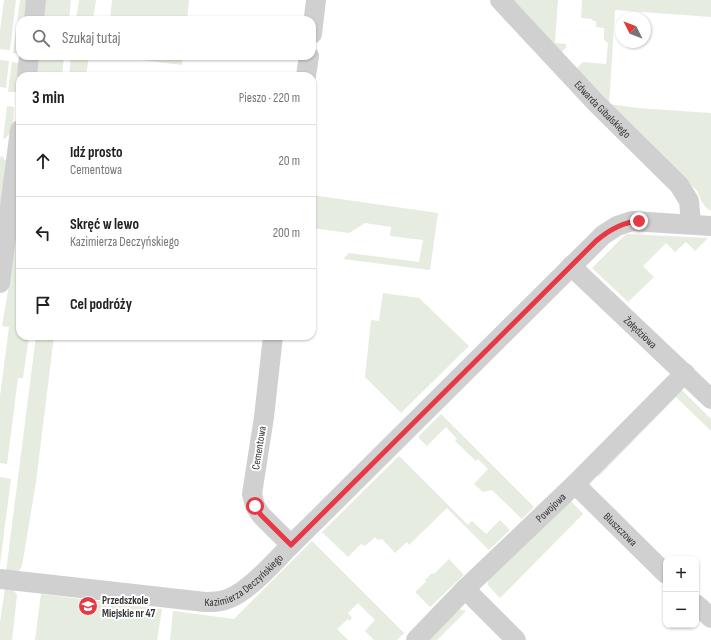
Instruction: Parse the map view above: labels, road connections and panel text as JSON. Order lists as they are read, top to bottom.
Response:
{
  "streets": {
    "street": [
      "Edwarda Gibalskiego",
      "Żołędziowa",
      "Cementowa",
      "Powojowa",
      "Bluszczowa",
      "Kazimierza Deczyńskiego"
    ]
  },
  "crossings": [
    ["Edwarda Gibalskiego", "Kazimierza Deczyńskiego"],
    ["Żołędziowa", "Powojowa"],
    ["Żołędziowa", "Kazimierza Deczyńskiego"],
    ["Cementowa", "Kazimierza Deczyńskiego"],
    ["Powojowa", "Bluszczowa"]
  ],
  "places": {
    "school or university": ["Przedszkole Miejskie nr 47"]
  },
  "north": "top left",
  "page": {
    "search": "Szukaj tutaj",
    "heading": ["3 min", "Pieszo · 220 m"],
    "list": [
      ["Idź prosto", "Cementowa", "20 m"],
      ["Skręć w lewo", "Kazimierza Deczyńskiego", "200 m"],
      "Cel podróży"
    ],
    "map_buttons": ["+", "−"]
  }
}
